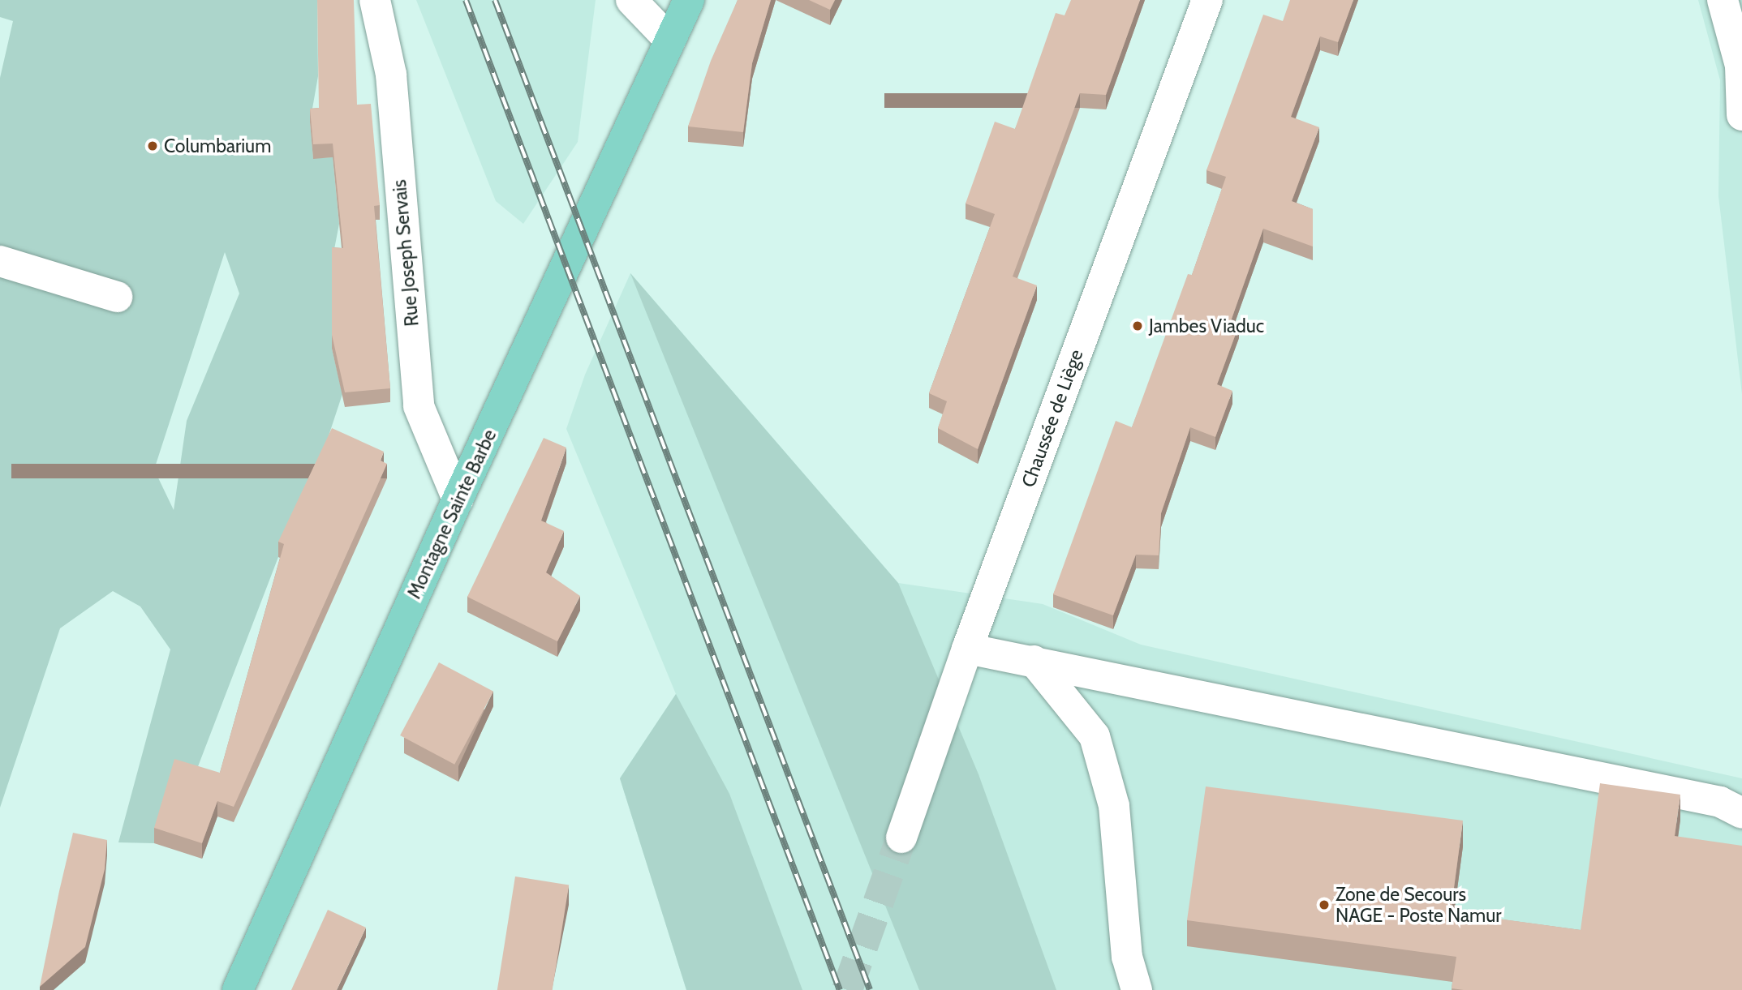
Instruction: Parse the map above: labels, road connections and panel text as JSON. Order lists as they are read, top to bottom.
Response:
{
  "streets": {
    "main road": ["Montagne Sainte Barbe"],
    "street": ["Rue Joseph Servais", "Chaussée de Liège"]
  },
  "crossings": [
    ["Rue Joseph Servais", "Montagne Sainte Barbe"]
  ],
  "places": ["Columbarium", "Jambes Viaduc", "Zone de Secours NAGE - Poste Namur"]
}
